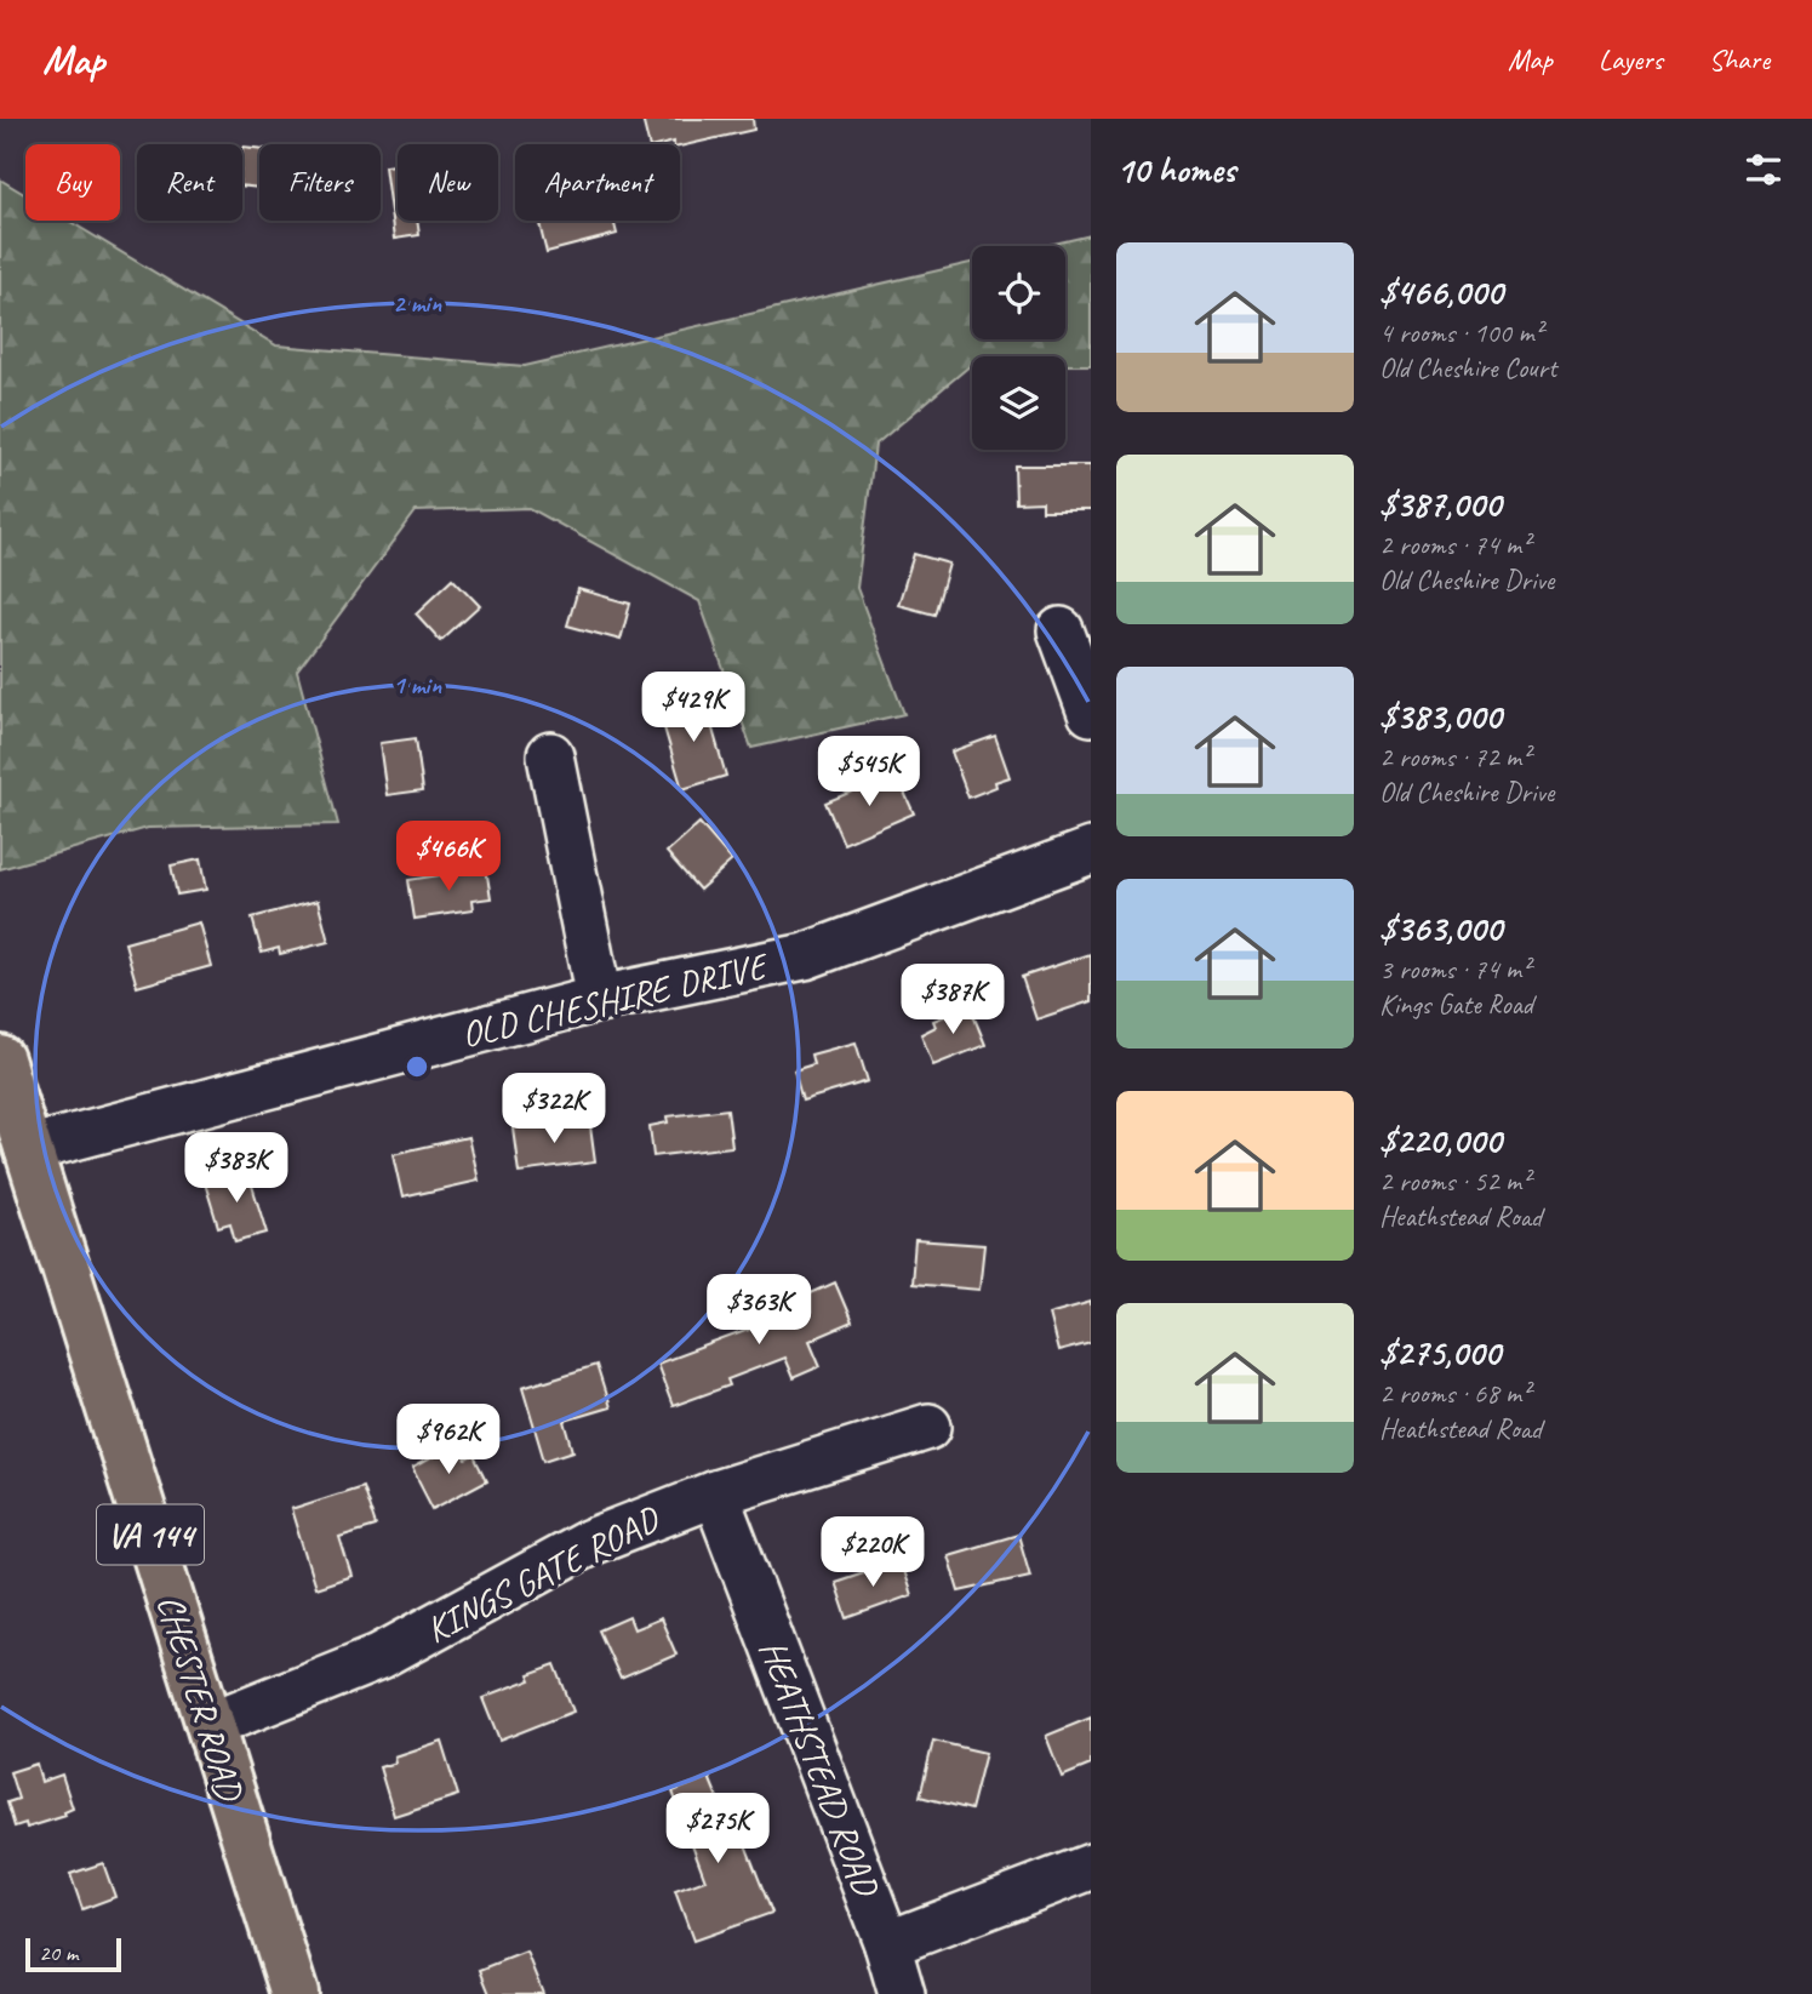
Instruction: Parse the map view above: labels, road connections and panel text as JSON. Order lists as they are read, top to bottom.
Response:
{
  "streets": {
    "main road": ["VA 144", "CHESTER ROAD"],
    "street": ["OLD CHESHIRE DRIVE", "KINGS GATE ROAD", "HEATHSTEAD ROAD"]
  },
  "crossings": [
    ["OLD CHESHIRE DRIVE", "CHESTER ROAD"],
    ["KINGS GATE ROAD", "CHESTER ROAD"],
    ["KINGS GATE ROAD", "HEATHSTEAD ROAD"]
  ],
  "scale_bar": "20 m",
  "page": {
    "header": "Map",
    "nav": ["Map", "Layers", "Share"],
    "heading": "10 homes",
    "chip": [
      "Buy",
      "Rent",
      "Filters",
      "New",
      "Apartment"
    ],
    "list": [
      {
        "name": "$466,000",
        "note": "4 rooms · 100 m² · Old Cheshire Court"
      },
      {
        "name": "$387,000",
        "note": "2 rooms · 74 m² · Old Cheshire Drive"
      },
      {
        "name": "$383,000",
        "note": "2 rooms · 72 m² · Old Cheshire Drive"
      },
      {
        "name": "$363,000",
        "note": "3 rooms · 74 m² · Kings Gate Road"
      },
      {
        "name": "$220,000",
        "note": "2 rooms · 52 m² · Heathstead Road"
      },
      {
        "name": "$275,000",
        "note": "2 rooms · 68 m² · Heathstead Road"
      }
    ],
    "price": [
      "$429K",
      "$545K",
      "$466K",
      "$387K",
      "$322K",
      "$383K",
      "$363K",
      "$962K",
      "$220K",
      "$275K"
    ],
    "scale": "20 m"
  },
  "rings": ["2 min", "1 min"]
}
